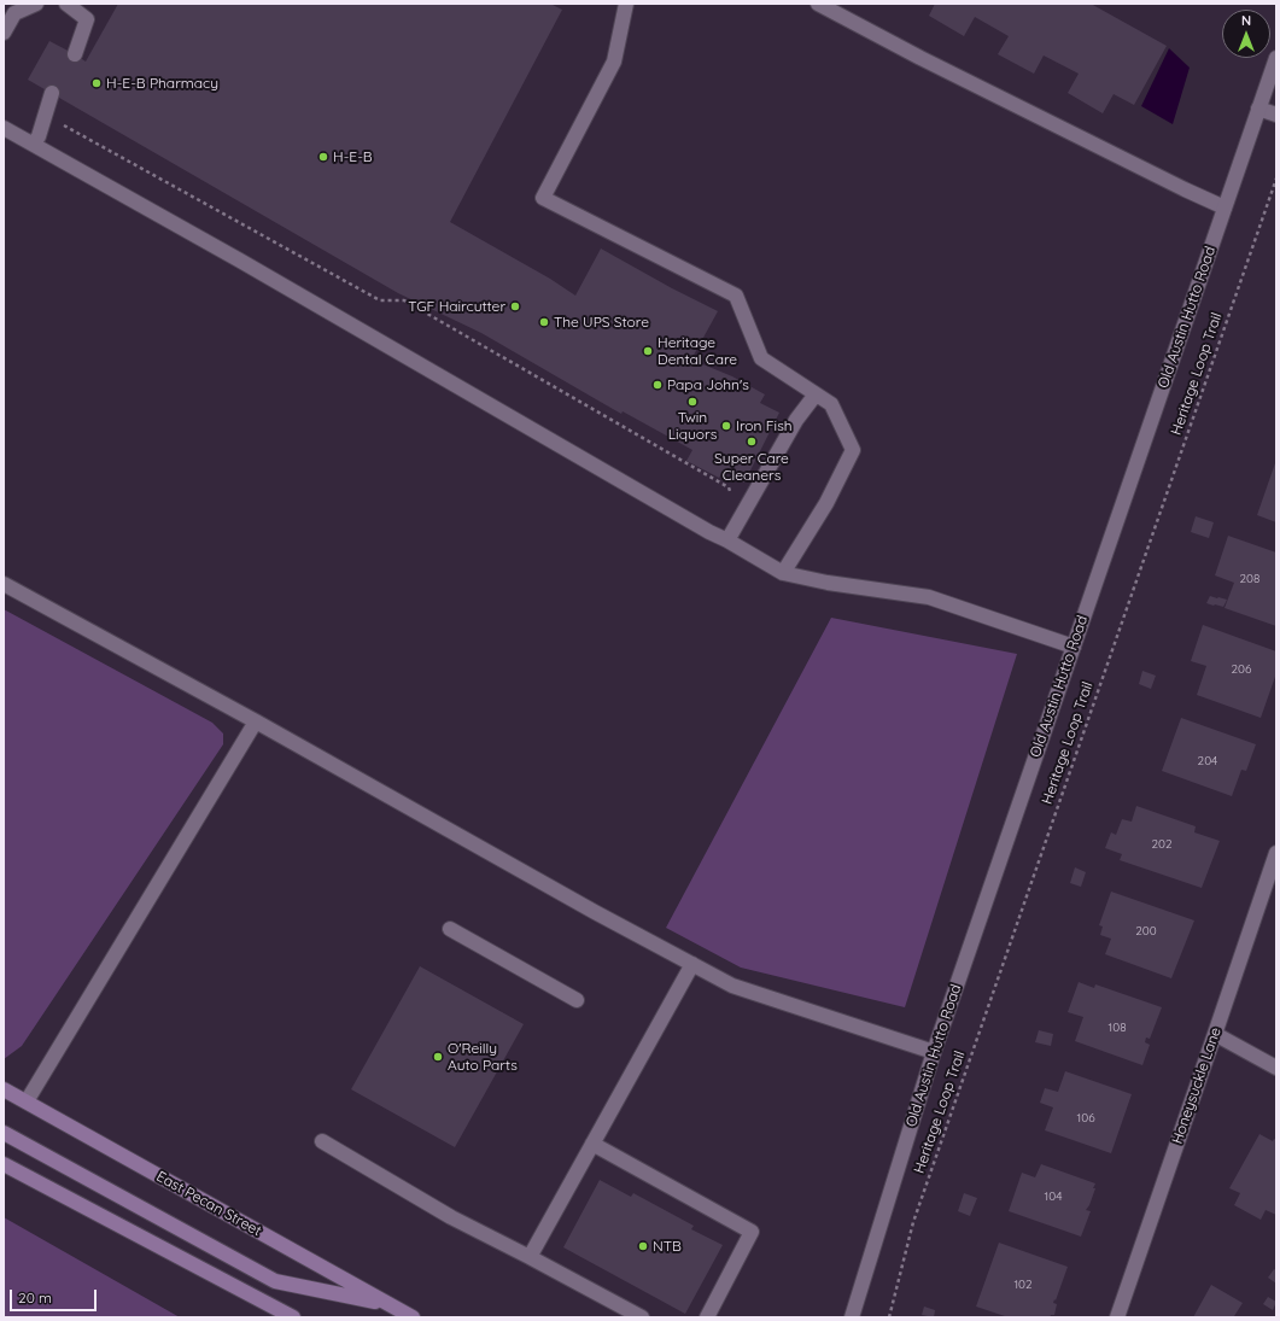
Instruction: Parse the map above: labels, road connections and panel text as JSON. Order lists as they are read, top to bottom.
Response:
{
  "streets": {
    "main road": ["East Pecan Street"],
    "street": ["Old Austin Hutto Road", "Honeysuckle Lane"],
    "path": ["Heritage Loop Trail"]
  },
  "places": [
    "H-E-B Pharmacy",
    "H-E-B",
    "TGF Haircutter",
    "The UPS Store",
    "Heritage Dental Care",
    "Papa John's",
    "Twin Liquors",
    "Iron Fish",
    "Super Care Cleaners",
    "O'Reilly Auto Parts",
    "NTB"
  ],
  "house_numbers": [
    "208",
    "206",
    "204",
    "202",
    "200",
    "108",
    "106",
    "104",
    "102"
  ],
  "scale_bar": "20 m",
  "north": "top"
}
